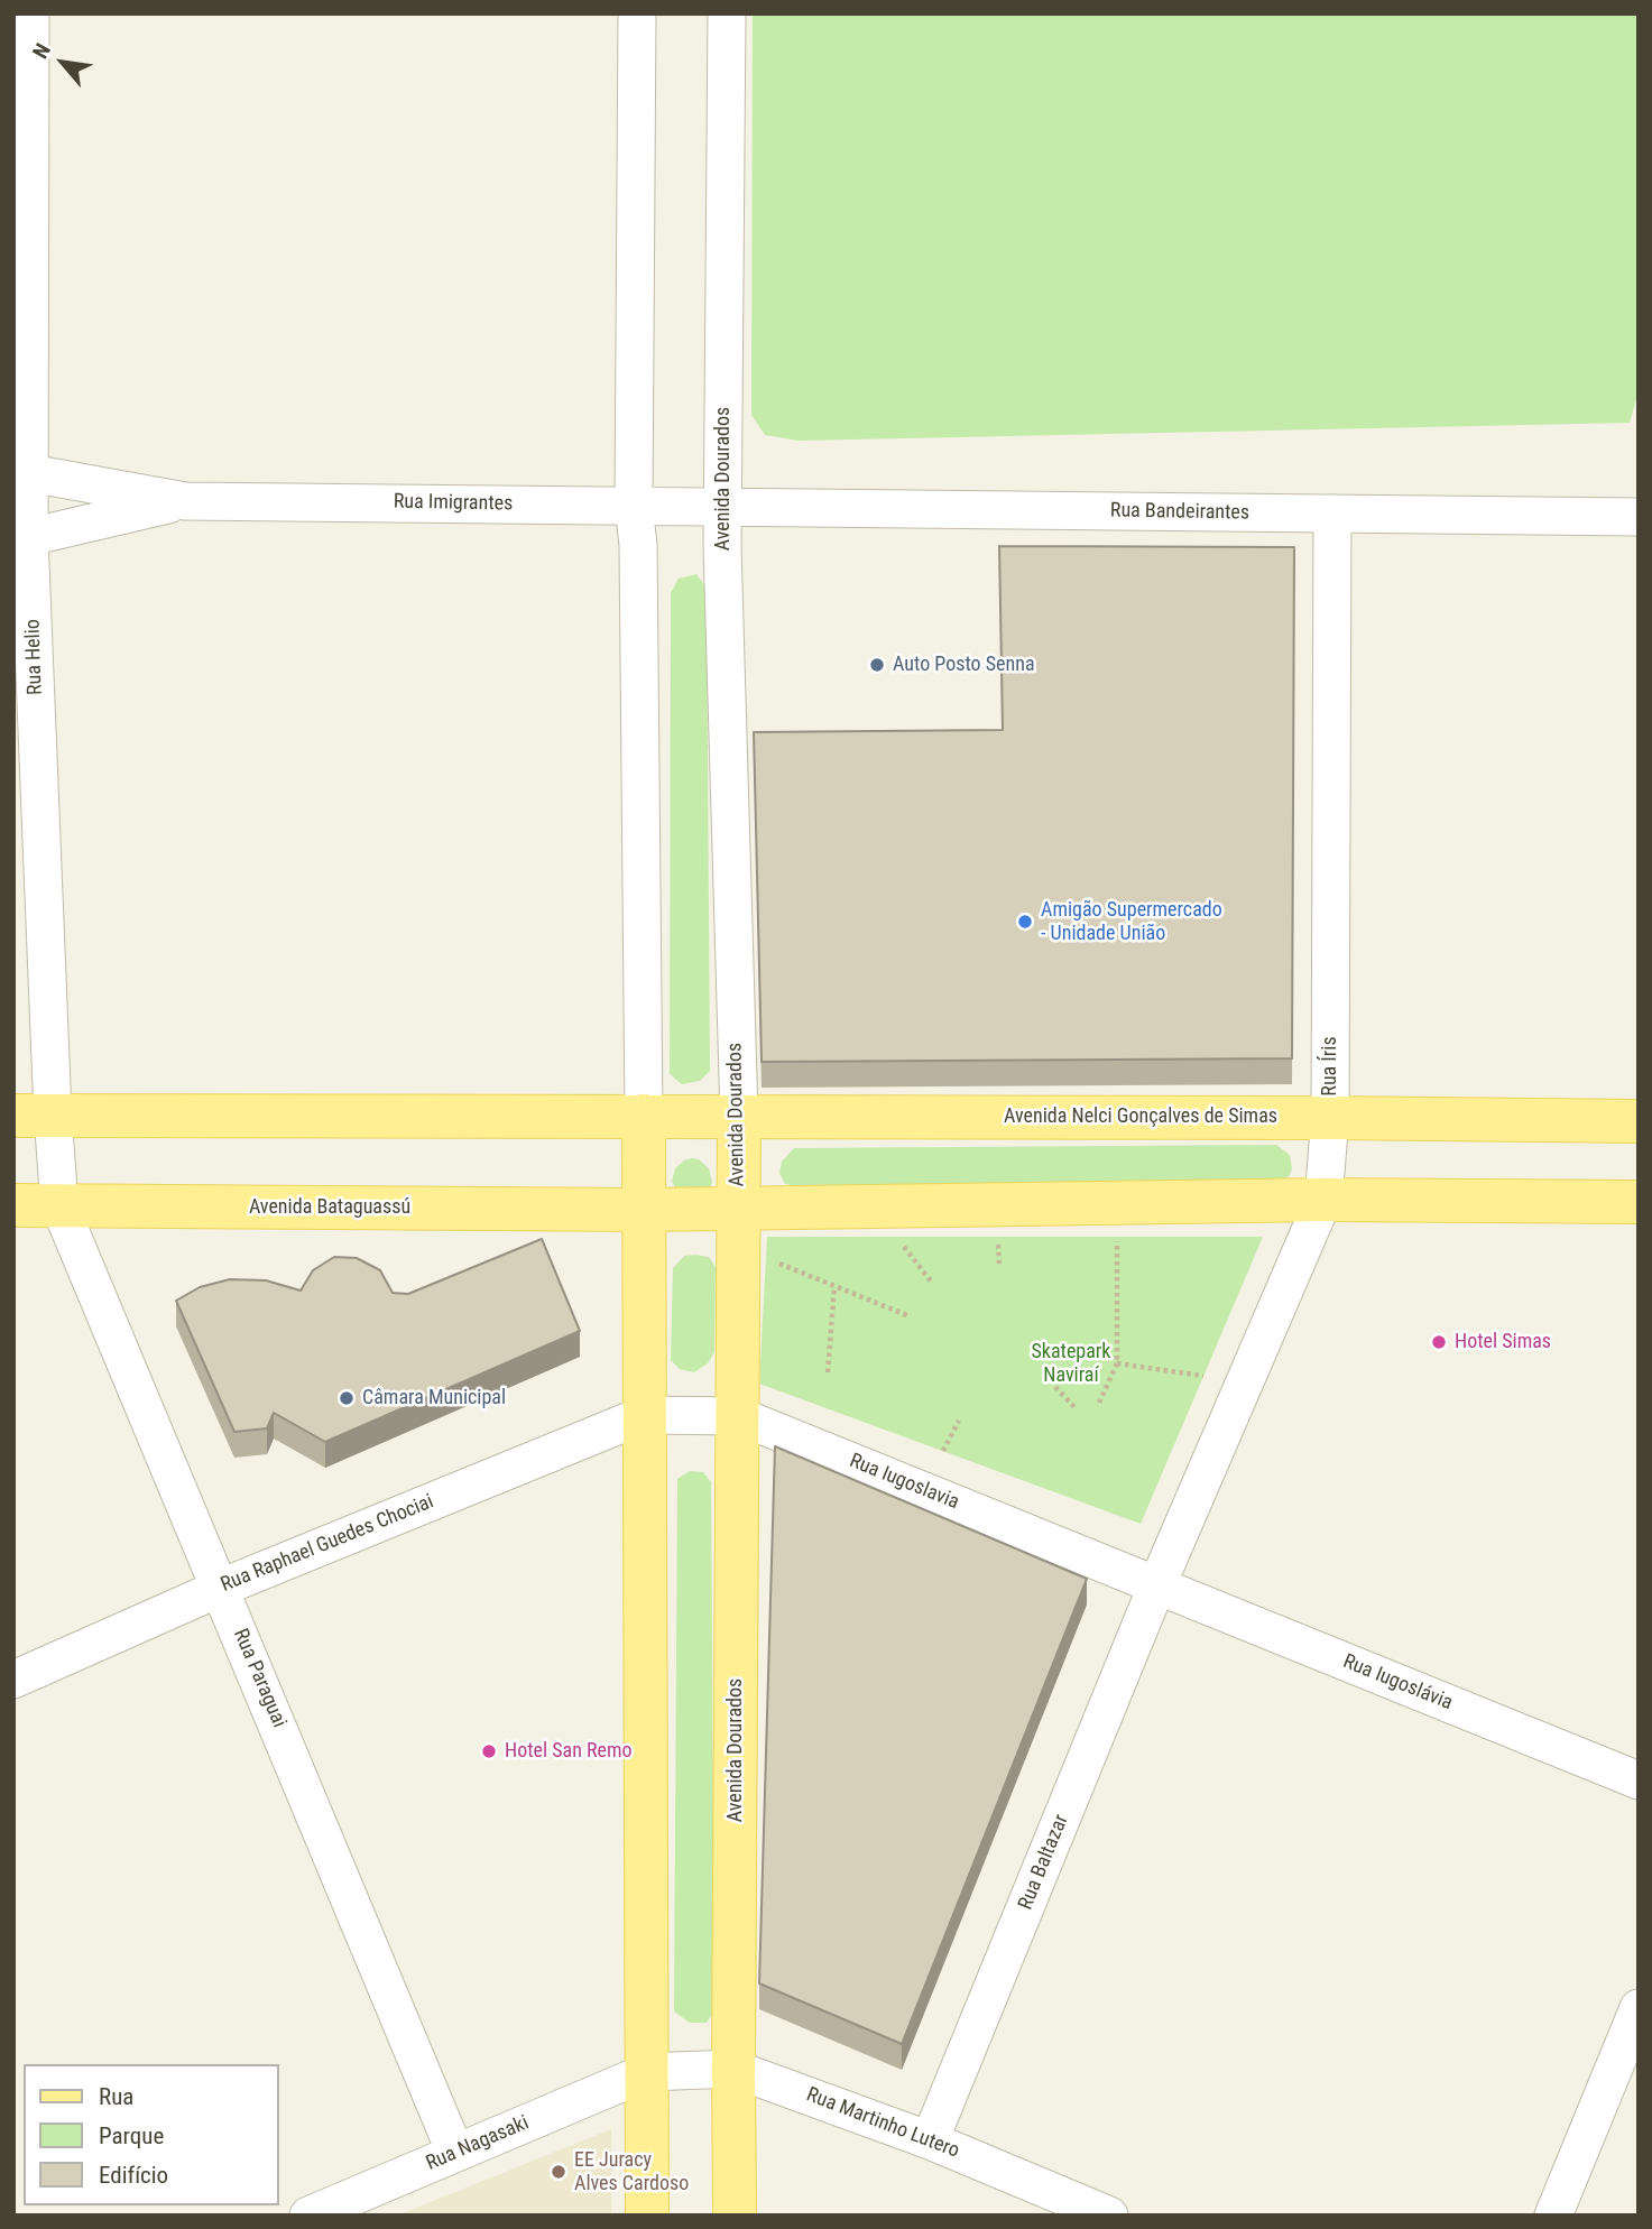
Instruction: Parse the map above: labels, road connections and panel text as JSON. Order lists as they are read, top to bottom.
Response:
{
  "streets": {
    "main road": ["Avenida Dourados", "Avenida Nelci Gonçalves de Simas", "Avenida Bataguassú"],
    "street": [
      "Rua Imigrantes",
      "Rua Bandeirantes",
      "Rua Helio",
      "Rua Íris",
      "Rua Iugoslavia",
      "Rua Raphael Guedes Chociai",
      "Rua Paraguai",
      "Rua Iugoslávia",
      "Rua Baltazar",
      "Rua Martinho Lutero",
      "Rua Nagasaki"
    ]
  },
  "crossings": [
    ["Avenida Dourados", "Rua Imigrantes"],
    ["Avenida Dourados", "Rua Bandeirantes"],
    ["Avenida Dourados", "Avenida Nelci Gonçalves de Simas"],
    ["Avenida Dourados", "Rua Iugoslavia"],
    ["Avenida Dourados", "Rua Martinho Lutero"],
    ["Rua Imigrantes", "Rua Bandeirantes"],
    ["Rua Imigrantes", "Rua Helio"],
    ["Rua Bandeirantes", "Rua Íris"],
    ["Rua Helio", "Avenida Bataguassú"],
    ["Rua Helio", "Rua Paraguai"],
    ["Rua Íris", "Avenida Nelci Gonçalves de Simas"],
    ["Rua Íris", "Rua Iugoslavia"],
    ["Rua Íris", "Rua Iugoslávia"],
    ["Rua Íris", "Rua Baltazar"],
    ["Avenida Bataguassú", "Rua Paraguai"],
    ["Rua Iugoslavia", "Rua Raphael Guedes Chociai"],
    ["Rua Iugoslavia", "Rua Iugoslávia"],
    ["Rua Iugoslavia", "Rua Baltazar"],
    ["Rua Raphael Guedes Chociai", "Rua Paraguai"],
    ["Rua Paraguai", "Rua Nagasaki"],
    ["Rua Iugoslávia", "Rua Baltazar"],
    ["Rua Baltazar", "Rua Martinho Lutero"],
    ["Rua Martinho Lutero", "Rua Nagasaki"]
  ],
  "parks": ["Skatepark Naviraí"],
  "places": [
    "Auto Posto Senna",
    "Amigão Supermercado - Unidade União",
    "Hotel Simas",
    "Câmara Municipal",
    "Hotel San Remo",
    "EE Juracy Alves Cardoso"
  ],
  "legend": ["Rua", "Parque", "Edifício"],
  "north": "top left"
}
